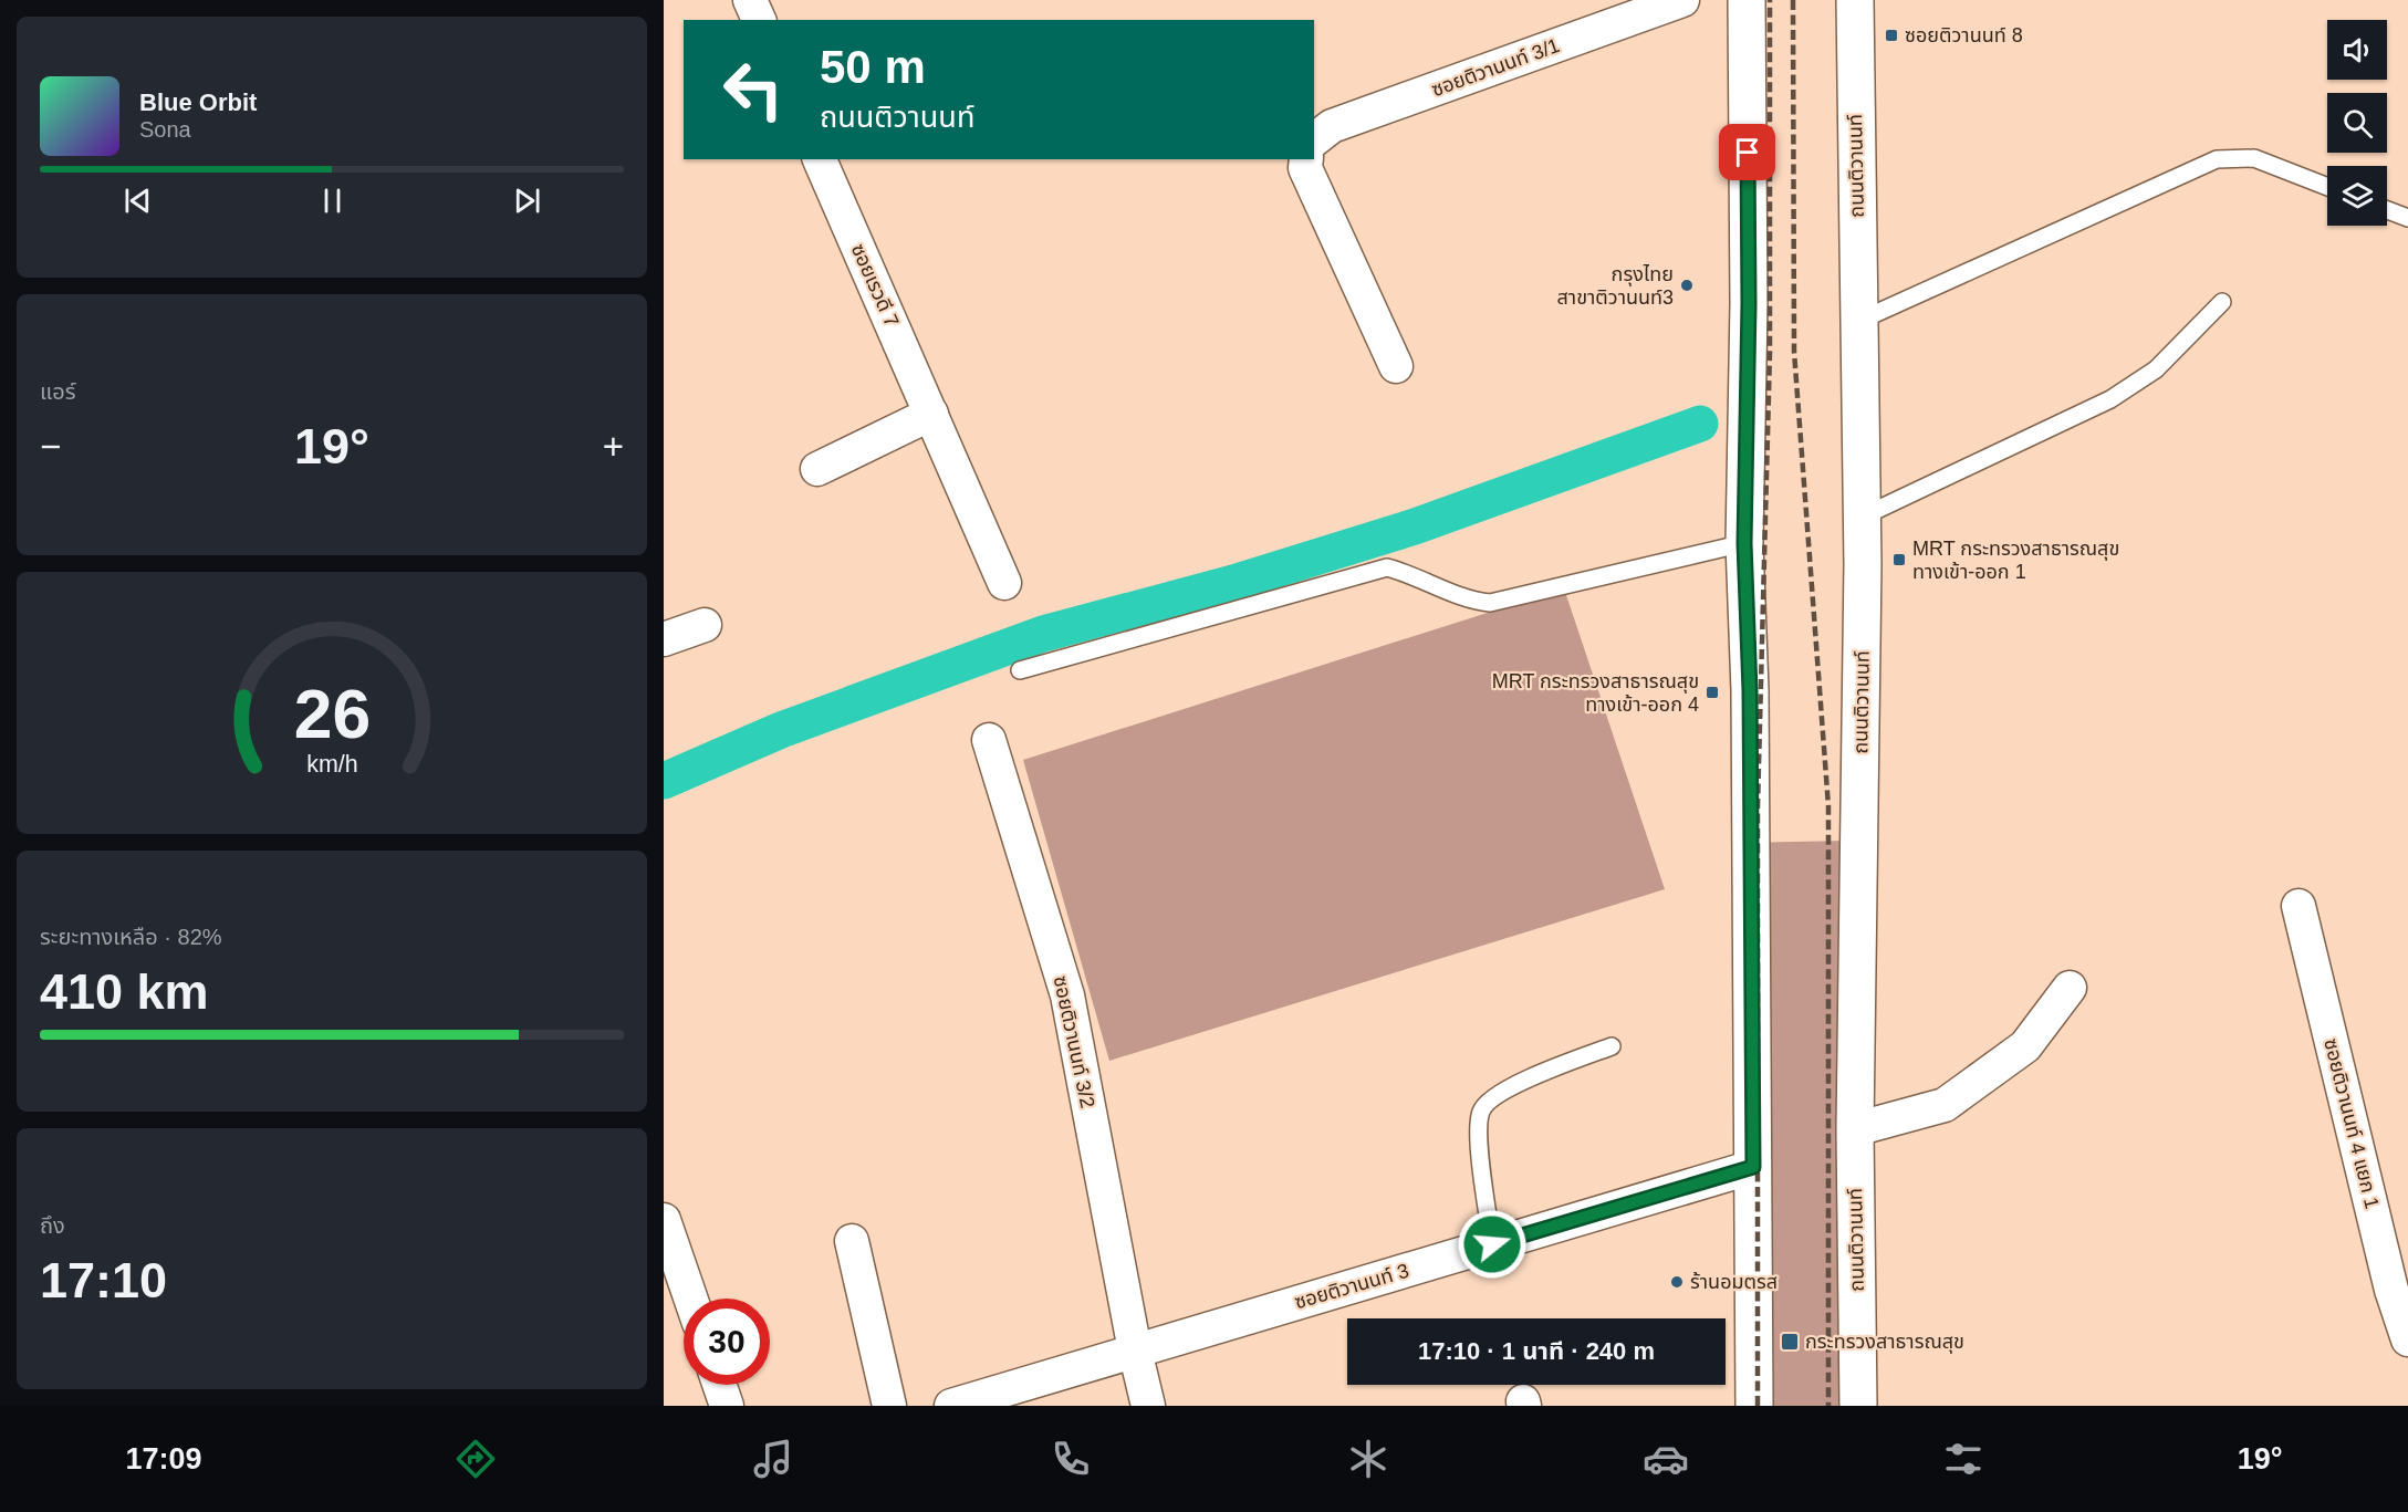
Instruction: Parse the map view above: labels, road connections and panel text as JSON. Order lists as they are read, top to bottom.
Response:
{
  "streets": {
    "main road": ["ถนนติวานนท์"],
    "street": [
      "ซอยติวานนท์ 3/1",
      "ซอยเรวดี 7",
      "ซอยติวานนท์ 3/2",
      "ซอยติวานนท์ 4 แยก 1",
      "ซอยติวานนท์ 3"
    ]
  },
  "crossings": [
    ["ซอยติวานนท์ 3/2", "ซอยติวานนท์ 3"]
  ],
  "places": {
    "transit": [
      "ซอยติวานนท์ 8",
      "MRT กระทรวงสาธารณสุข ทางเข้า-ออก 1",
      "MRT กระทรวงสาธารณสุข ทางเข้า-ออก 4",
      "กระทรวงสาธารณสุข"
    ],
    "other": ["กรุงไทย สาขาติวานนท์3", "ร้านอมตรส"]
  },
  "page": {
    "turn": ["50 m", "ถนนติวานนท์"],
    "song": ["Blue Orbit", "Sona"],
    "tile": [
      "แอร์",
      ["ระยะทางเหลือ · 82%", "410 km"],
      ["ถึง", "17:10"]
    ],
    "heat": ["−", "19°", "+"],
    "limit": "30",
    "trip": "17:10 · 1 นาที · 240 m",
    "tabs": ["17:09", "19°"],
    "gauge": ["26", "km/h"]
  }
}
